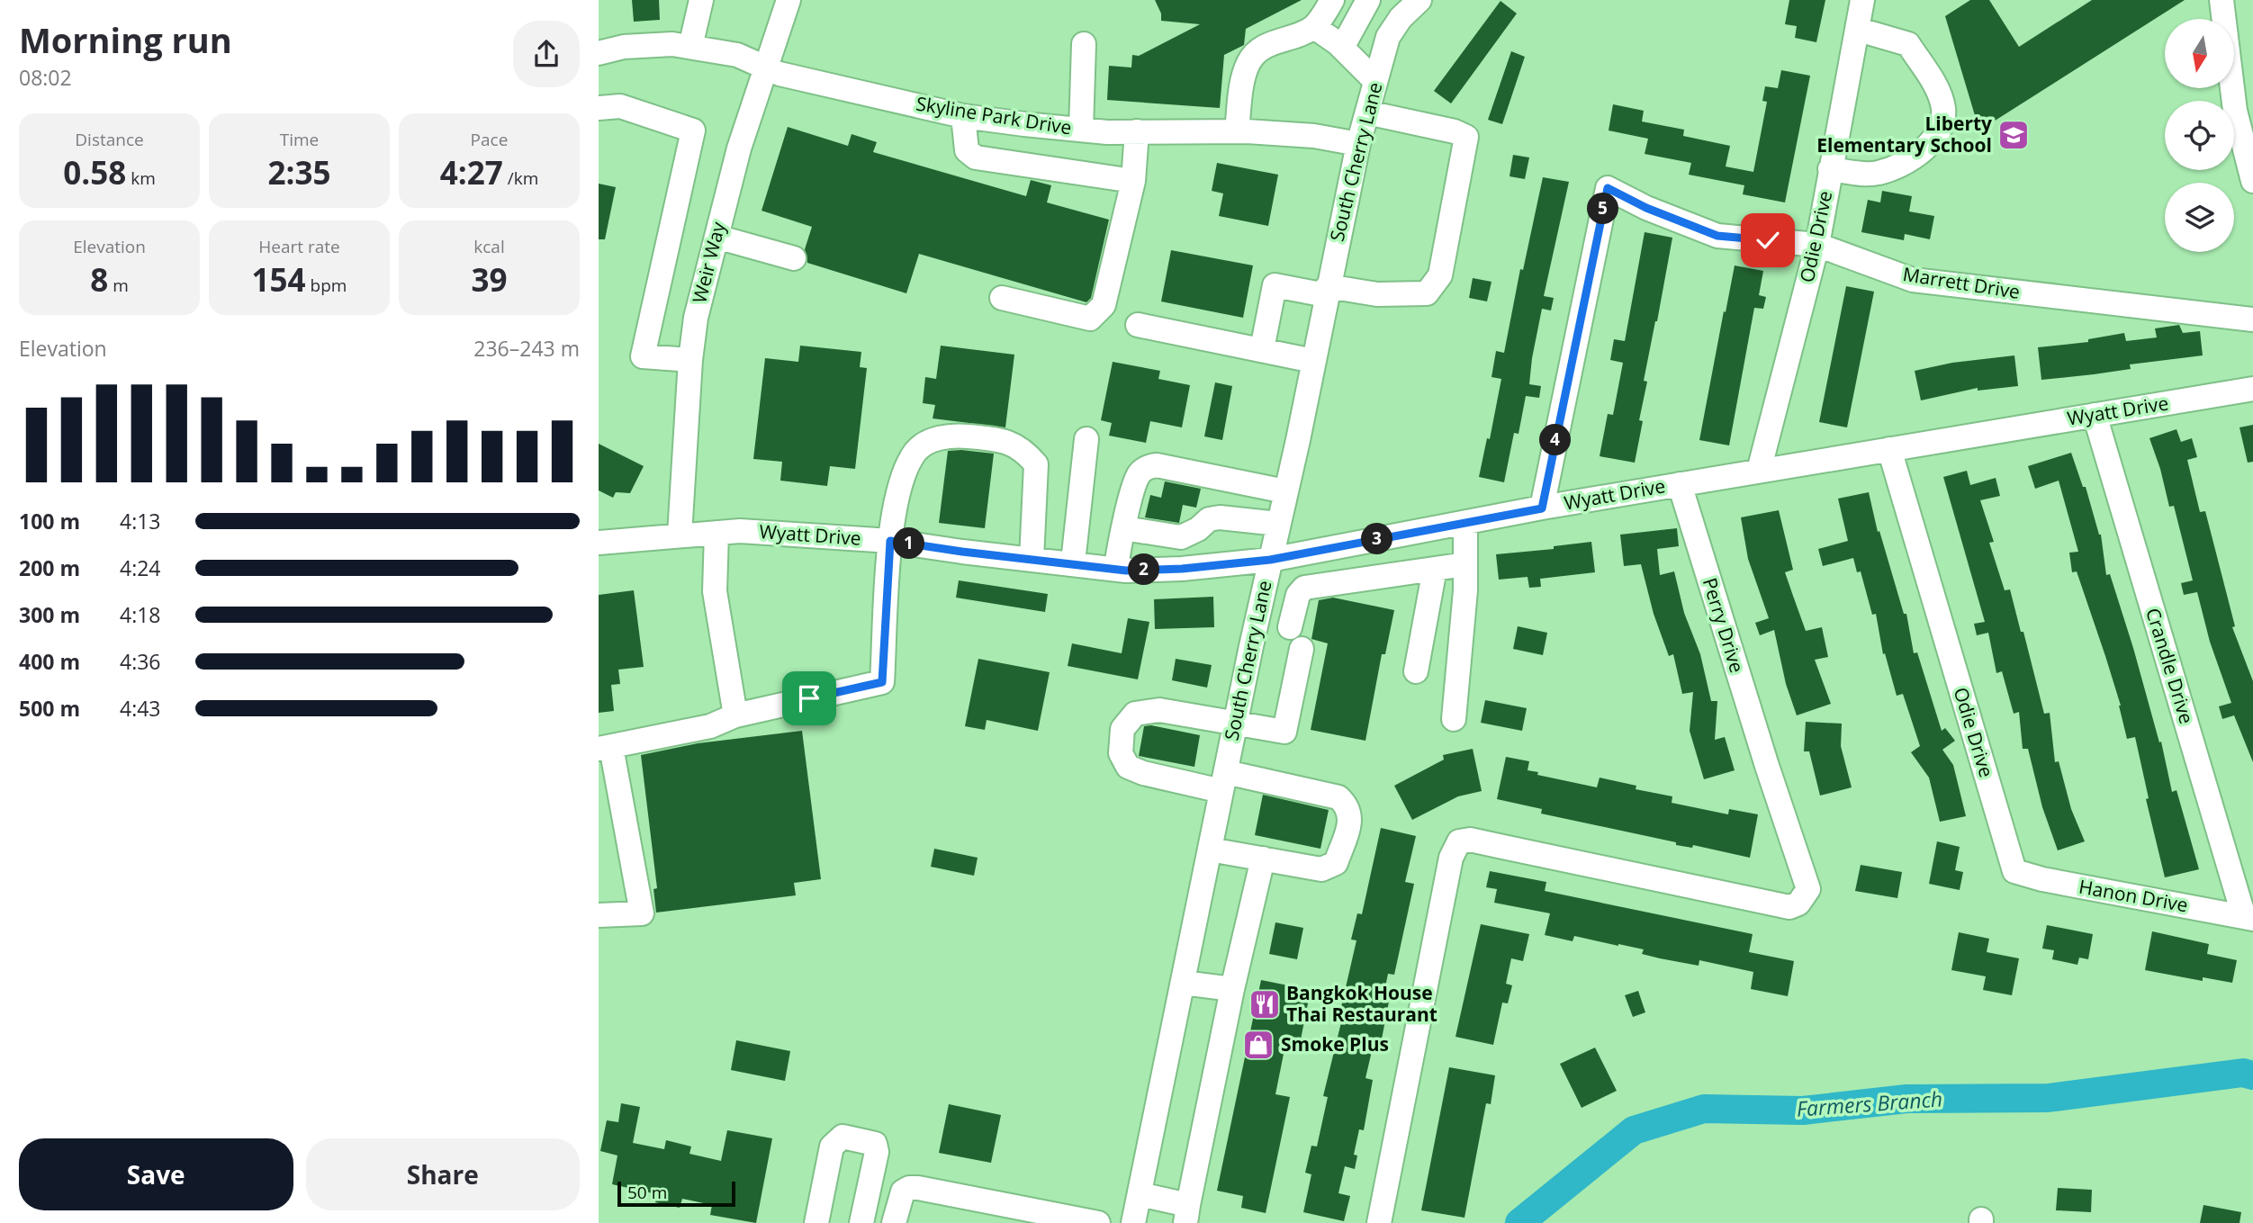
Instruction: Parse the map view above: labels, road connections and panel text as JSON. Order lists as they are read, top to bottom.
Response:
{
  "streets": {
    "street": [
      "Skyline Park Drive",
      "South Cherry Lane",
      "Odie Drive",
      "Weir Way",
      "Marrett Drive",
      "Wyatt Drive",
      "Perry Drive",
      "Crandle Drive",
      "Hanon Drive"
    ]
  },
  "crossings": [
    ["Skyline Park Drive", "South Cherry Lane"],
    ["Skyline Park Drive", "Weir Way"],
    ["South Cherry Lane", "Wyatt Drive"],
    ["Odie Drive", "Marrett Drive"],
    ["Odie Drive", "Wyatt Drive"],
    ["Odie Drive", "Hanon Drive"],
    ["Weir Way", "Wyatt Drive"],
    ["Marrett Drive", "Wyatt Drive"],
    ["Wyatt Drive", "Perry Drive"],
    ["Wyatt Drive", "Crandle Drive"],
    ["Crandle Drive", "Hanon Drive"]
  ],
  "water": ["Farmers Branch"],
  "places": {
    "school or university": ["Liberty Elementary School"],
    "restaurant": ["Bangkok House Thai Restaurant"],
    "shop": ["Smoke Plus"]
  },
  "scale_bar": "50 m",
  "north": "bottom",
  "page": {
    "heading": ["Morning run", "08:02"],
    "stats": [
      ["Distance", "0.58 km"],
      ["Time", "2:35"],
      ["Pace", "4:27 /km"],
      ["Elevation", "8 m"],
      ["Heart rate", "154 bpm"],
      ["kcal", "39"]
    ],
    "pins": [
      "5",
      "4",
      "3",
      "1",
      "2"
    ],
    "chart": ["Elevation", "236–243 m"],
    "list": [
      {
        "name": "100 m",
        "note": "4:13"
      },
      {
        "name": "200 m",
        "note": "4:24"
      },
      {
        "name": "300 m",
        "note": "4:18"
      },
      {
        "name": "400 m",
        "note": "4:36"
      },
      {
        "name": "500 m",
        "note": "4:43"
      }
    ],
    "buttons": ["Save", "Share"],
    "scale": "50 m"
  }
}
